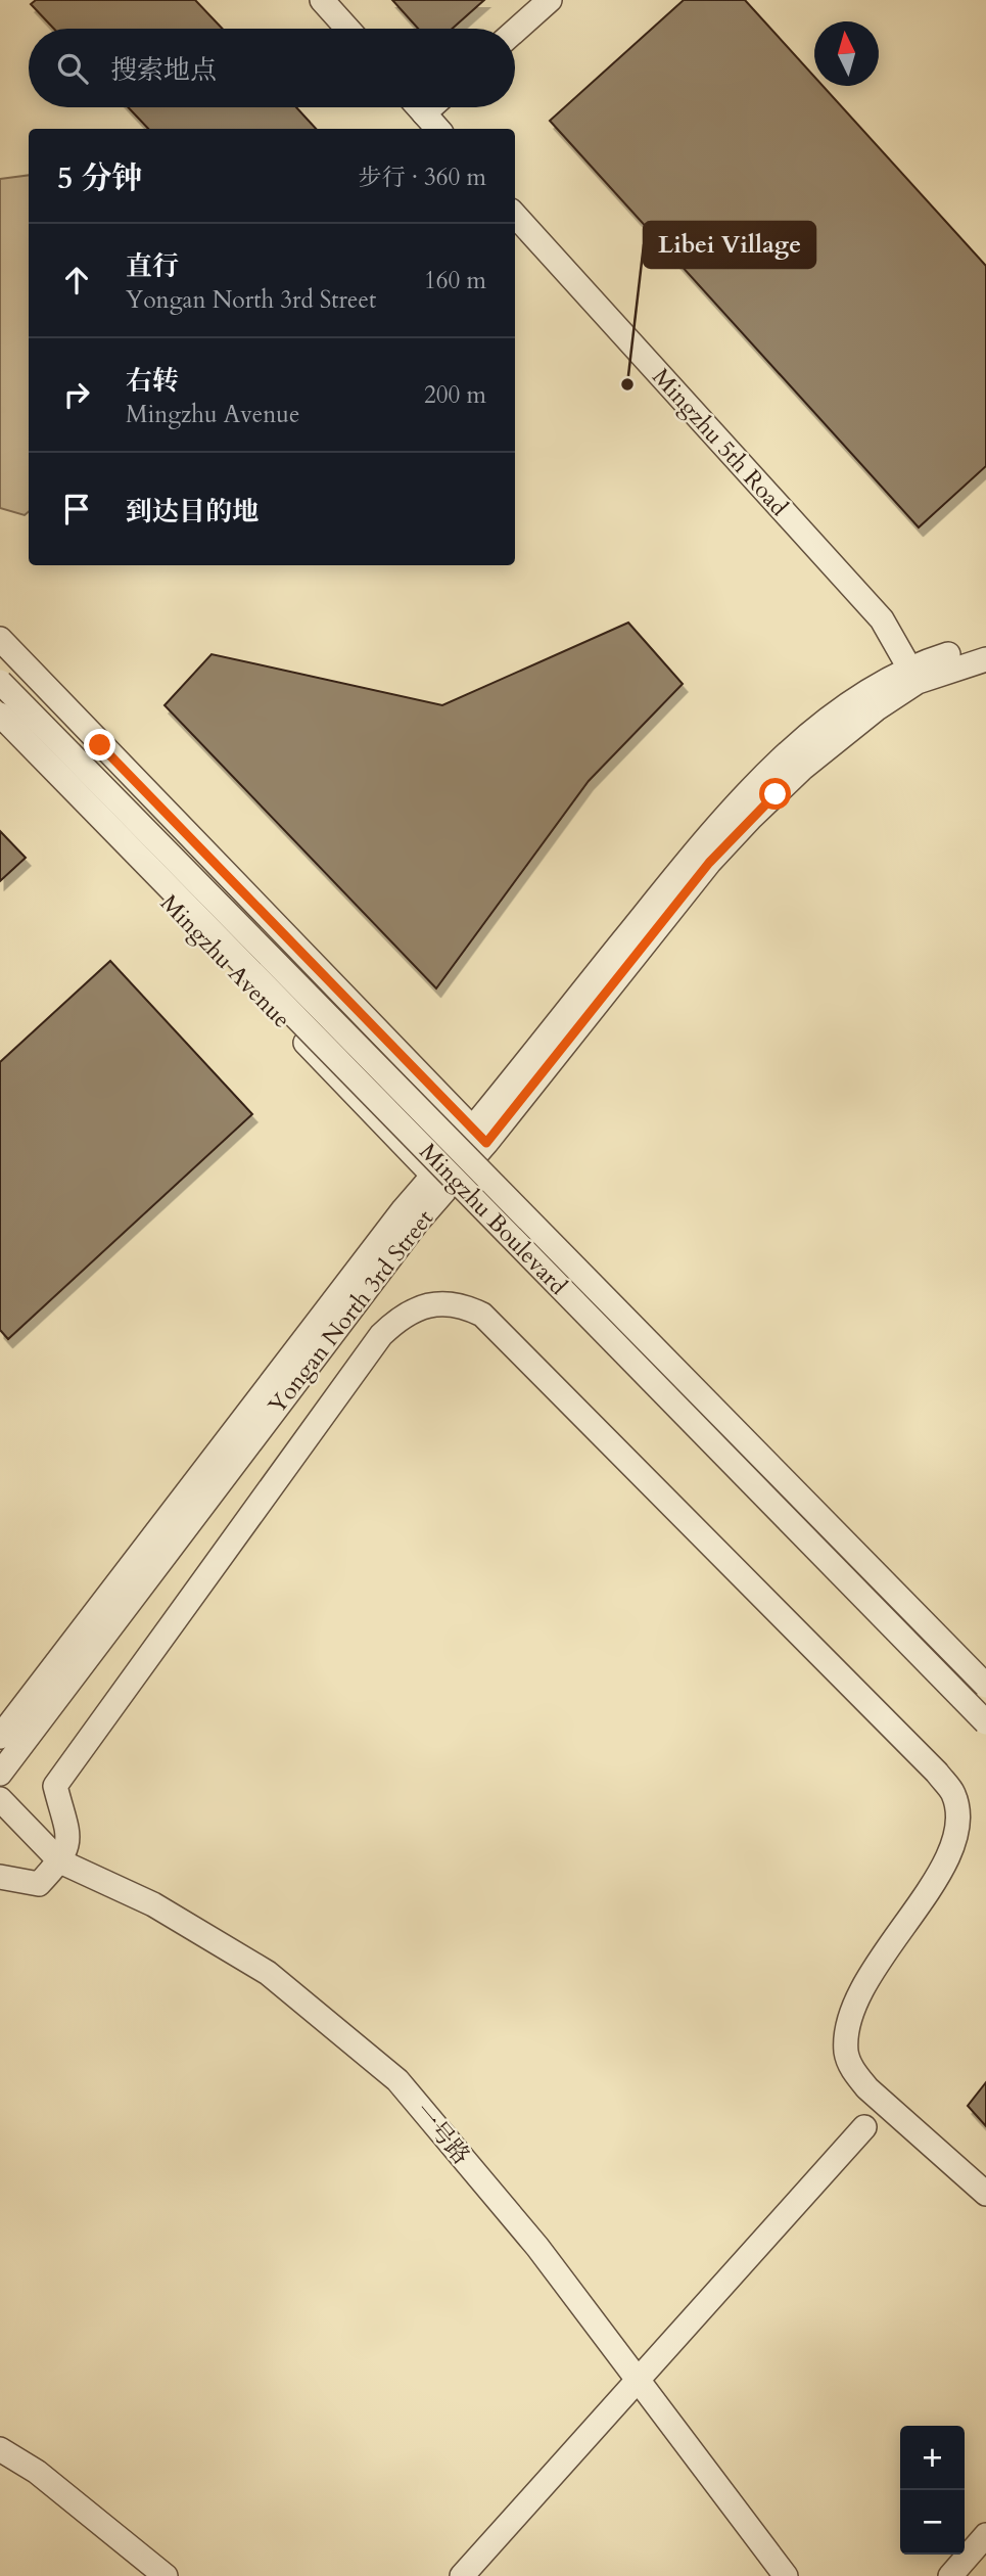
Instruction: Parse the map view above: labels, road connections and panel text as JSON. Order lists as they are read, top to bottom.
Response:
{
  "streets": {
    "street": [
      "Mingzhu 5th Road",
      "Mingzhu Avenue",
      "Mingzhu Boulevard",
      "Yongan North 3rd Street",
      "一号路"
    ]
  },
  "crossings": [
    ["Mingzhu 5th Road", "Yongan North 3rd Street"],
    ["Mingzhu Avenue", "Yongan North 3rd Street"]
  ],
  "places": ["Libei Village"],
  "north": "top",
  "page": {
    "search": "搜索地点",
    "heading": ["5 分钟", "步行 · 360 m"],
    "list": [
      ["直行", "Yongan North 3rd Street", "160 m"],
      ["右转", "Mingzhu Avenue", "200 m"],
      "到达目的地"
    ],
    "map_buttons": ["+", "−"]
  }
}
